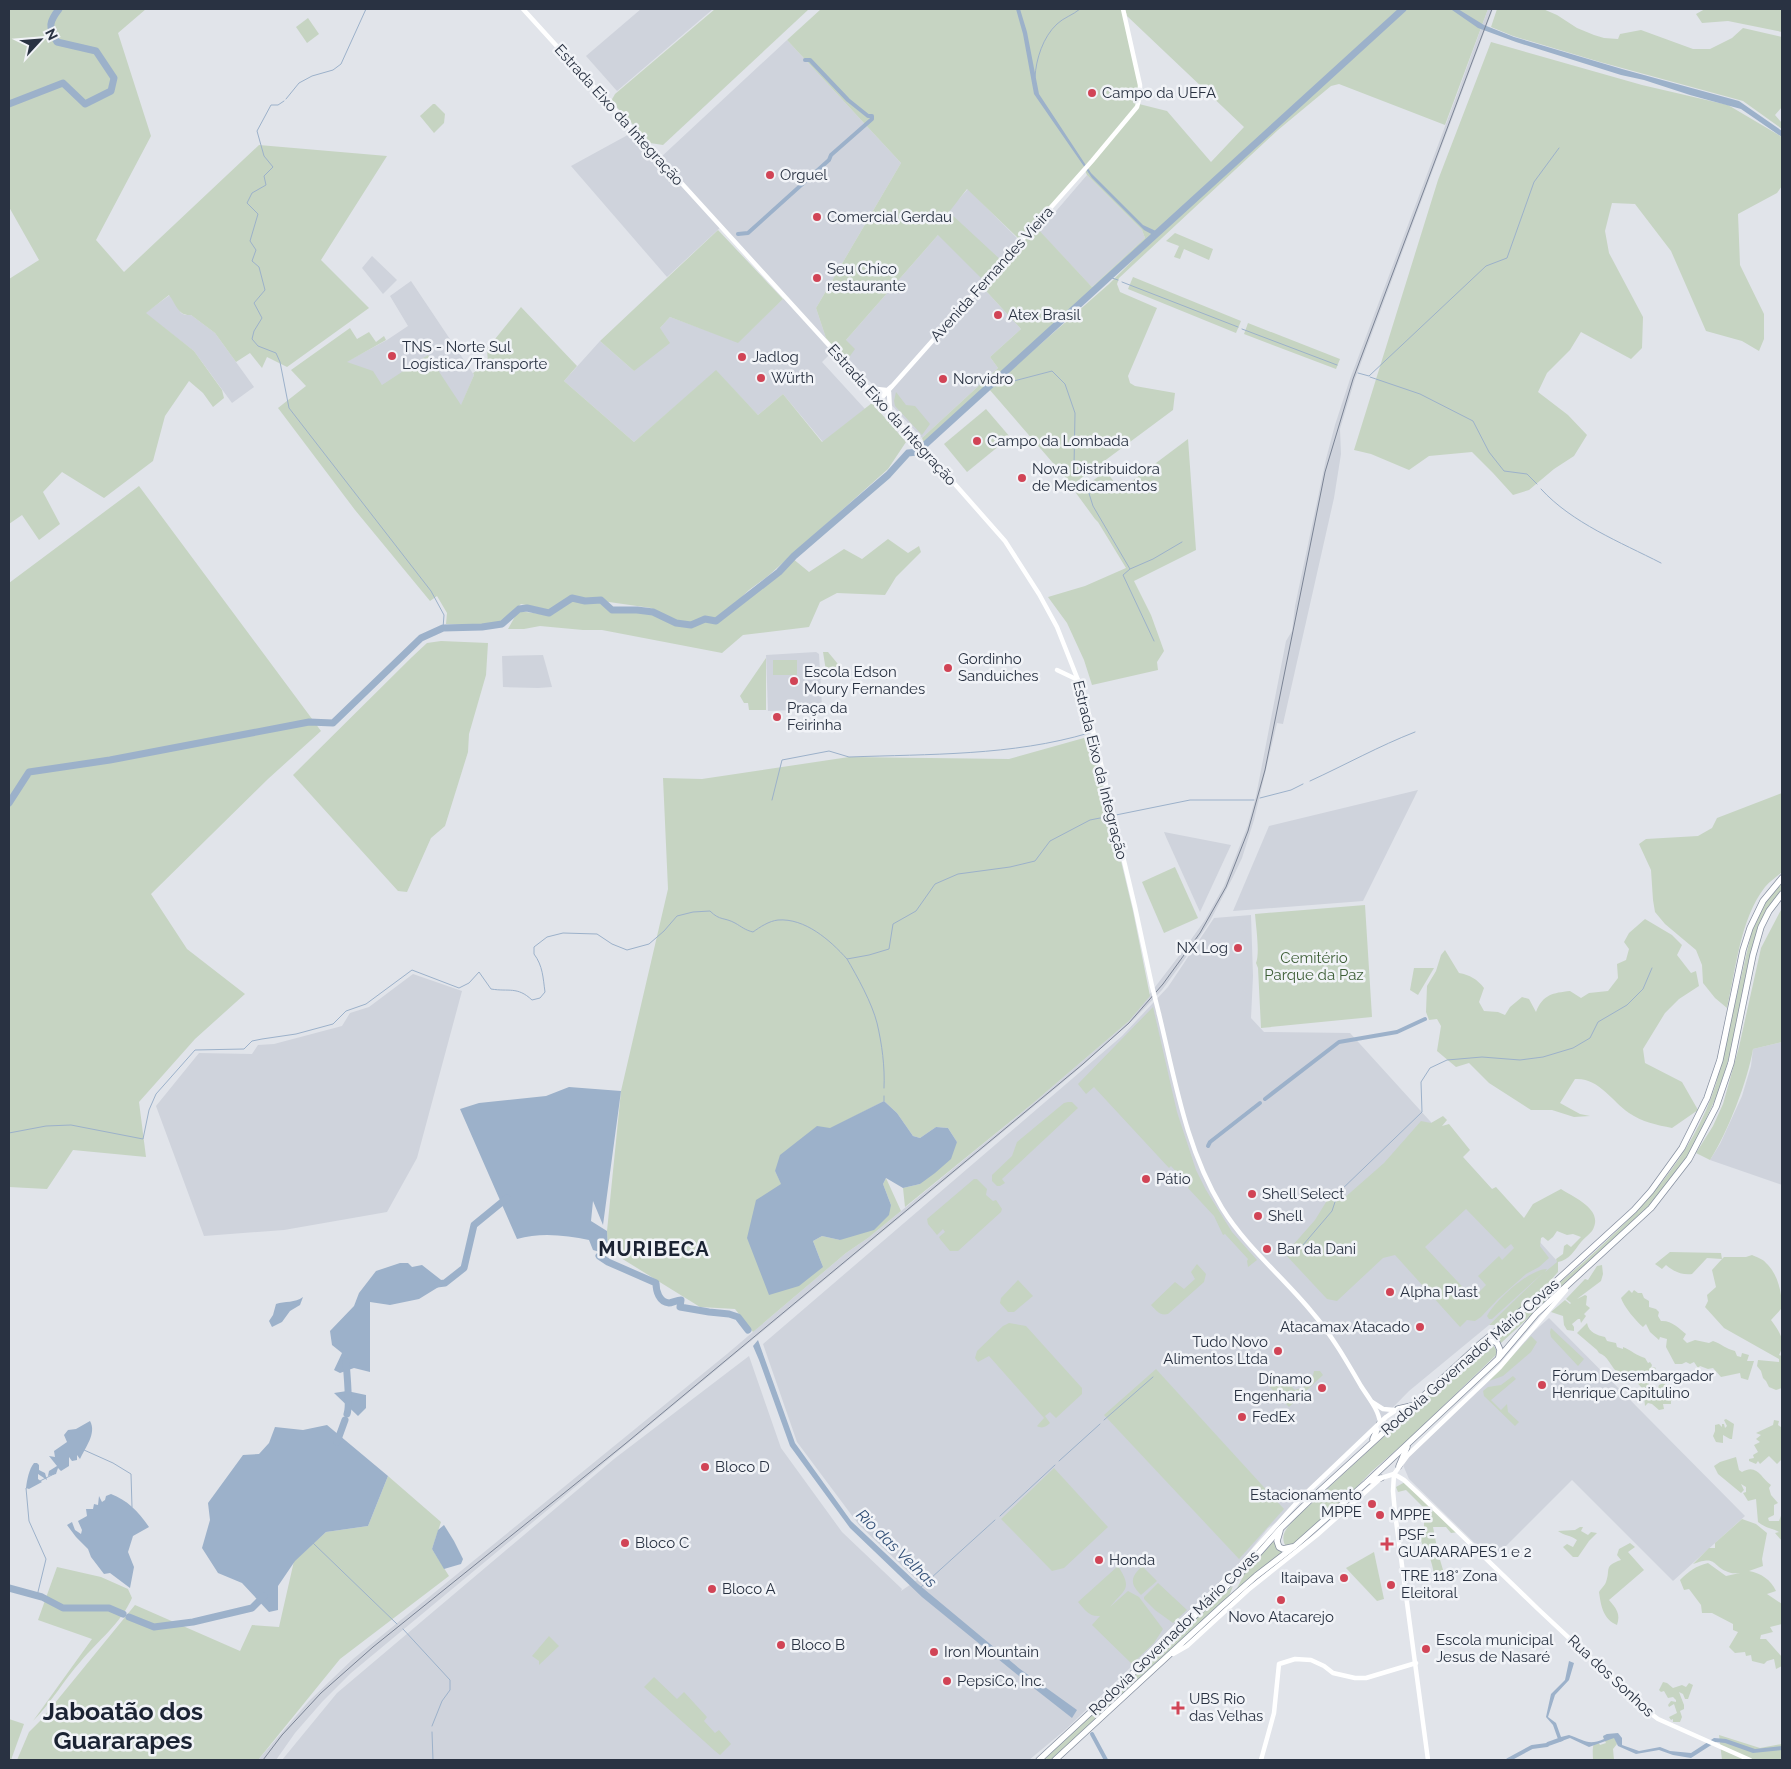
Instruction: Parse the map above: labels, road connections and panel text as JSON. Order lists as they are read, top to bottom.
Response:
{
  "streets": {
    "highway": ["Rodovia Governador Mário Covas"],
    "main road": ["Estrada Eixo da Integração", "Avenida Fernandes Vieira", "Rua dos Sonhos"]
  },
  "crossings": [
    ["Estrada Eixo da Integração", "Avenida Fernandes Vieira"]
  ],
  "districts": ["MURIBECA", "Jaboatão dos Guararapes"],
  "water": ["Rio das Velhas"],
  "parks": ["Cemitério Parque da Paz"],
  "places": {
    "other": [
      "Campo da UEFA",
      "Orguel",
      "Comercial Gerdau",
      "Seu Chico restaurante",
      "Atex Brasil",
      "TNS - Norte Sul Logística/Transporte",
      "Jadlog",
      "Würth",
      "Norvidro",
      "Campo da Lombada",
      "Nova Distribuidora de Medicamentos",
      "Gordinho Sanduiches",
      "Escola Edson Moury Fernandes",
      "Praça da Feirinha",
      "NX Log",
      "Pátio",
      "Shell Select",
      "Shell",
      "Bar da Dani",
      "Alpha Plast",
      "Atacamax Atacado",
      "Tudo Novo Alimentos Ltda",
      "Fórum Desembargador Henrique Capitulino",
      "Dínamo Engenharia",
      "FedEx",
      "Bloco D",
      "Estacionamento MPPE",
      "MPPE",
      "Bloco C",
      "Honda",
      "Itaipava",
      "TRE 118° Zona Eleitoral",
      "Bloco A",
      "Novo Atacarejo",
      "Bloco B",
      "Escola municipal Jesus de Nasaré",
      "Iron Mountain",
      "PepsiCo, Inc."
    ],
    "health": ["PSF - GUARARAPES 1 e 2", "UBS Rio das Velhas"]
  },
  "north": "top right"
}
